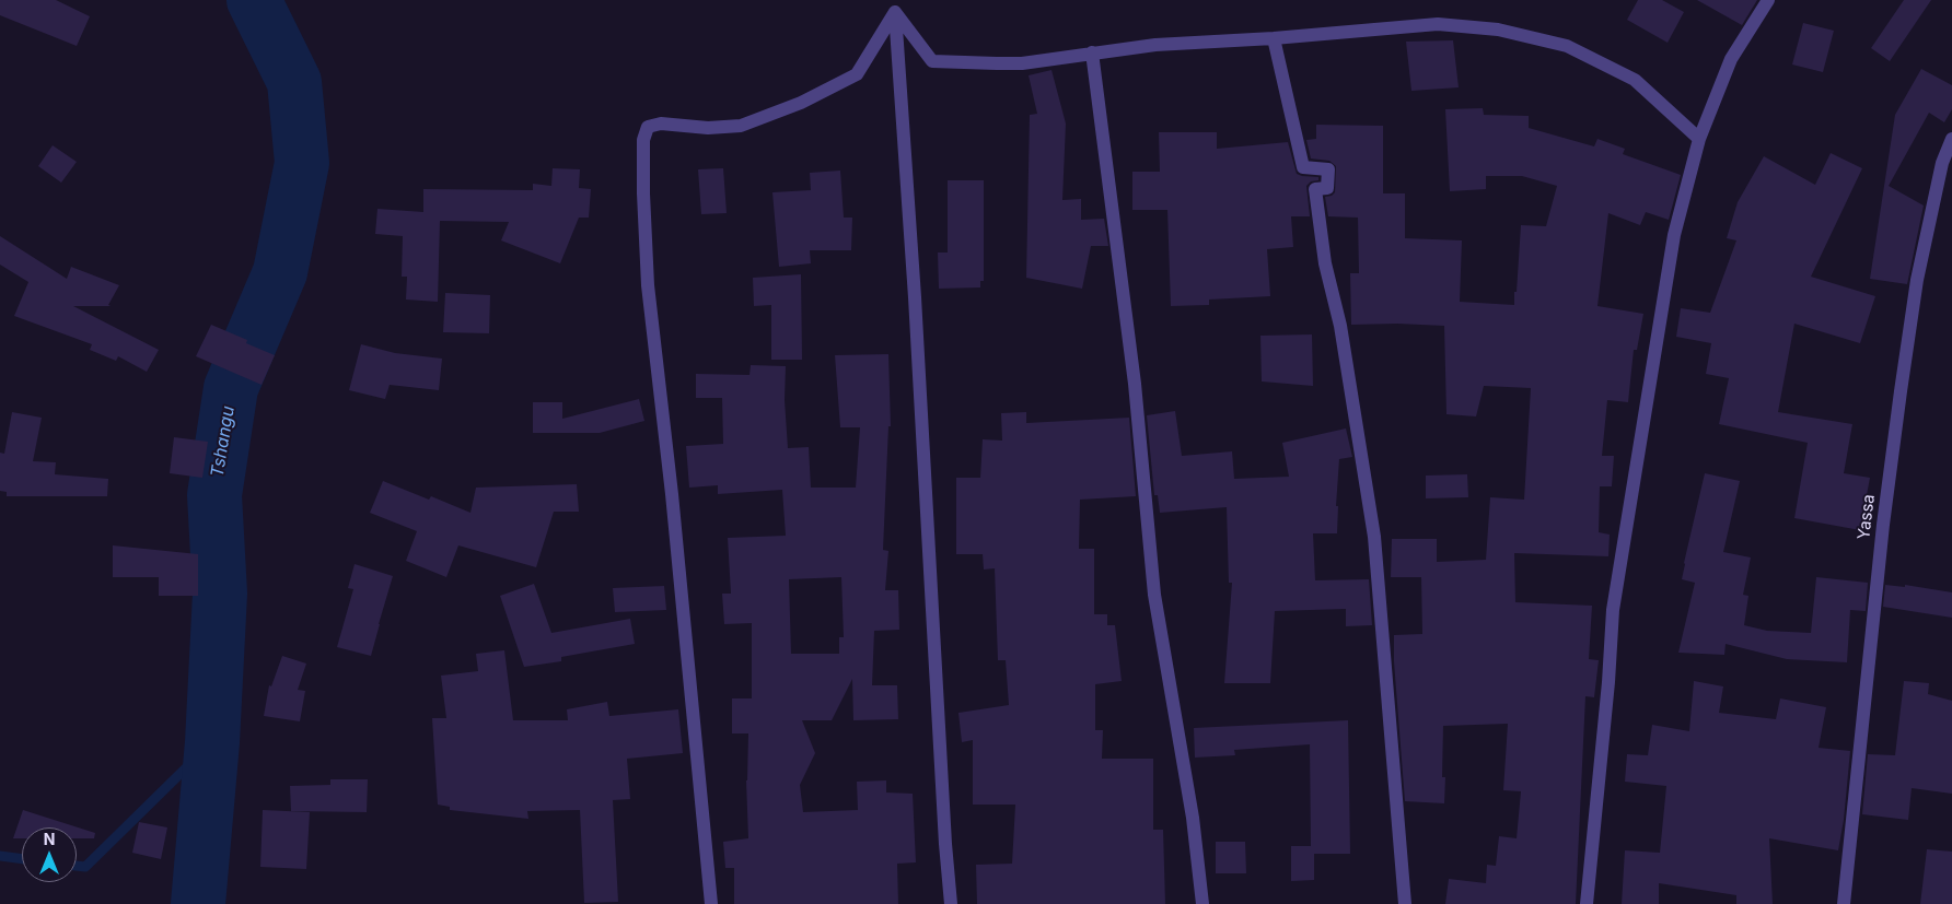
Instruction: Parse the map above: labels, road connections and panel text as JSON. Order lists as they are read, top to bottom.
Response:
{
  "streets": {
    "street": ["Yassa"]
  },
  "water": ["Tshangu"],
  "north": "top"
}
